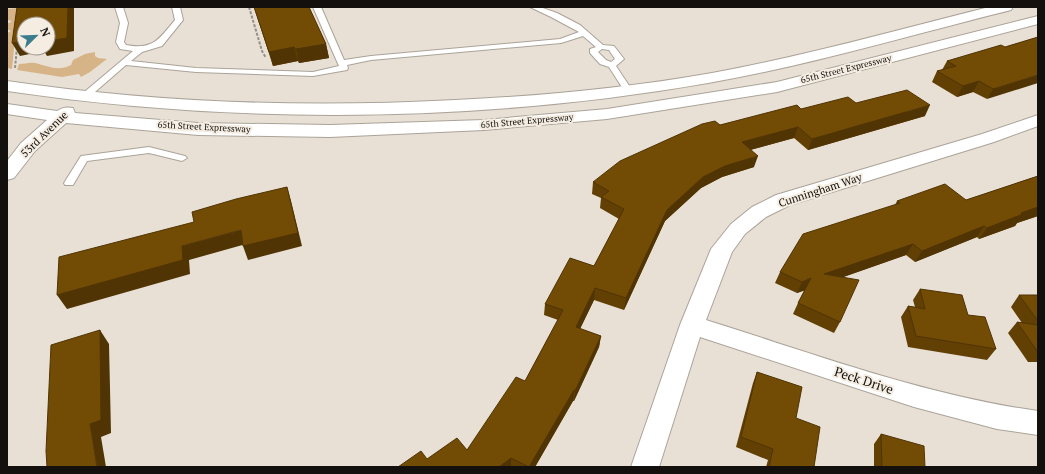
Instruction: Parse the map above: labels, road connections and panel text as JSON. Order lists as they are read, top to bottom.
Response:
{
  "streets": {
    "main road": ["65th Street Expressway", "53rd Avenue"],
    "street": ["Cunningham Way", "Peck Drive"]
  },
  "crossings": [
    ["65th Street Expressway", "53rd Avenue"],
    ["Cunningham Way", "Peck Drive"]
  ],
  "north": "top right"
}
